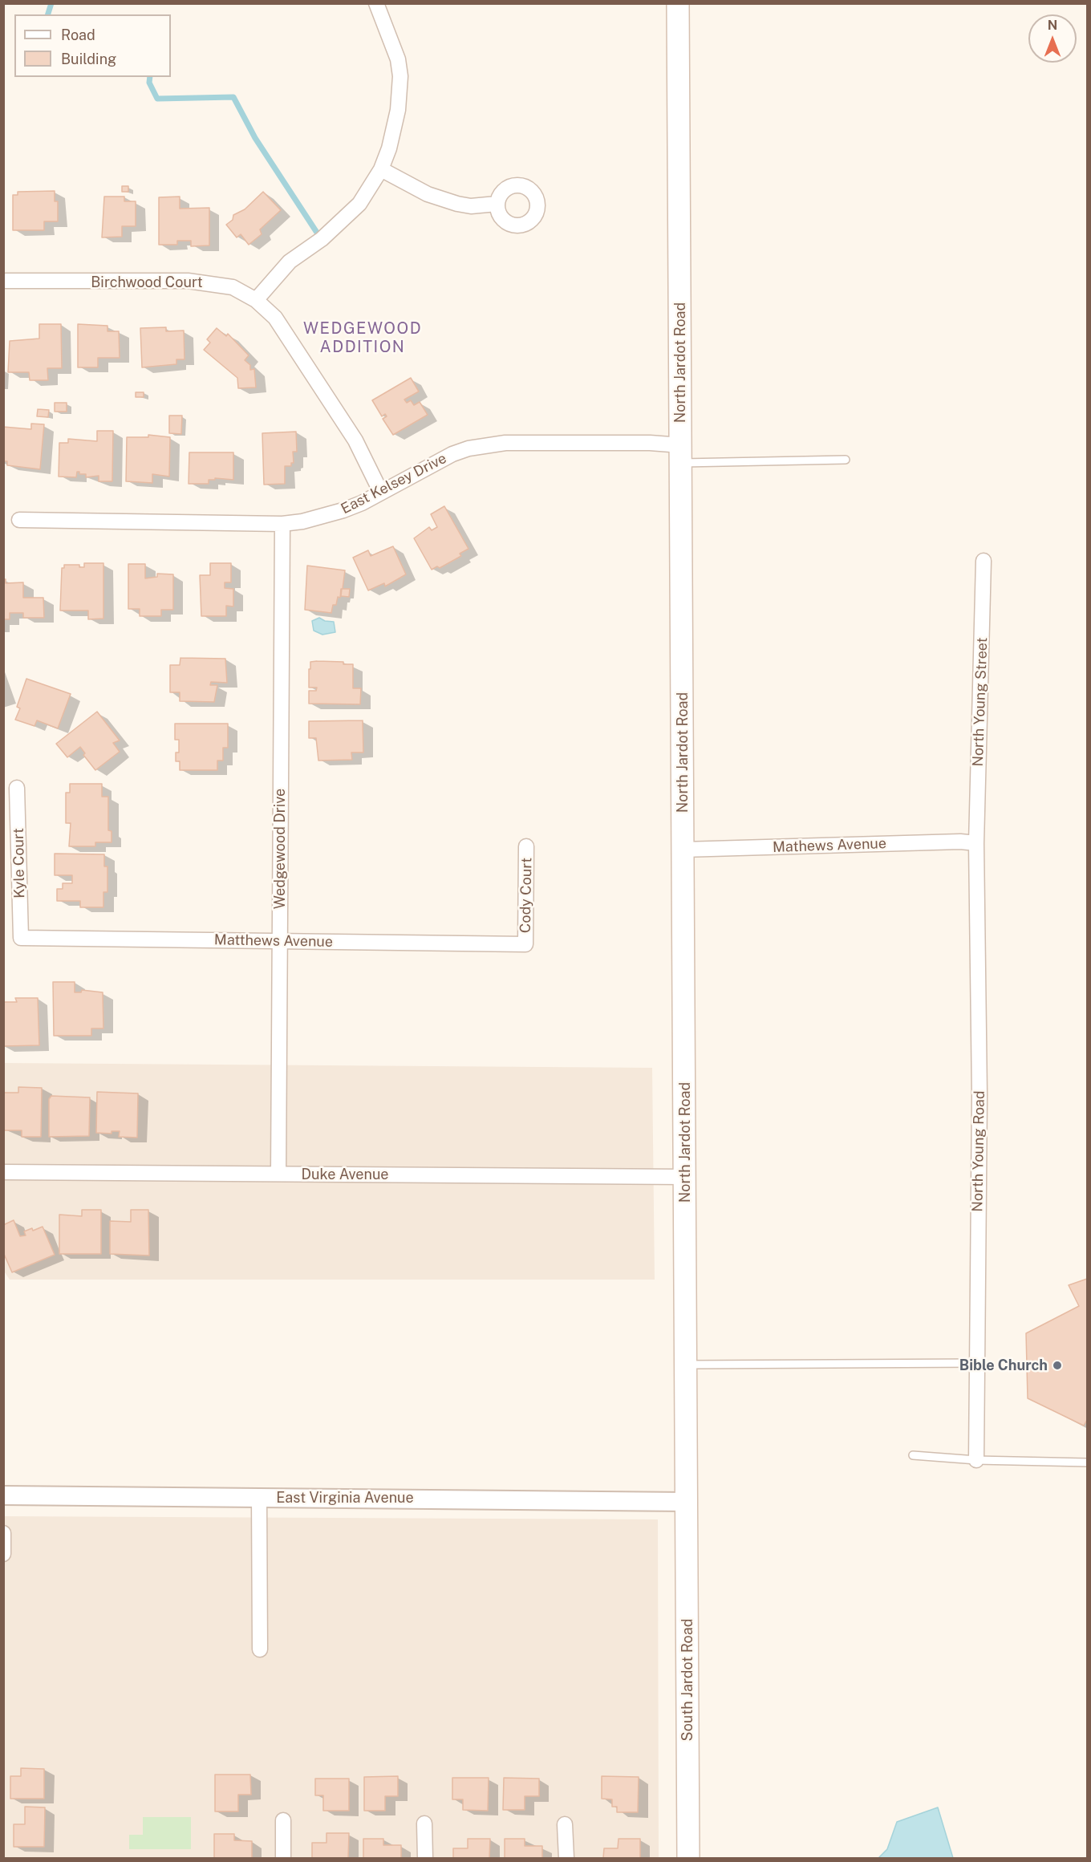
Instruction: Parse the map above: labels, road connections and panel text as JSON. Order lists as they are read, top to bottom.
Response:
{
  "streets": {
    "main road": ["North Jardot Road", "South Jardot Road"],
    "street": [
      "Birchwood Court",
      "East Kelsey Drive",
      "North Young Street",
      "Mathews Avenue",
      "Wedgewood Drive",
      "Kyle Court",
      "Cody Court",
      "Matthews Avenue",
      "North Young Road",
      "Duke Avenue",
      "East Virginia Avenue"
    ]
  },
  "crossings": [
    ["Birchwood Court", "East Kelsey Drive"],
    ["North Jardot Road", "East Kelsey Drive"],
    ["North Jardot Road", "Mathews Avenue"],
    ["North Jardot Road", "Duke Avenue"],
    ["North Jardot Road", "East Virginia Avenue"],
    ["North Jardot Road", "South Jardot Road"],
    ["East Kelsey Drive", "Wedgewood Drive"],
    ["North Young Street", "Mathews Avenue"],
    ["North Young Street", "North Young Road"],
    ["Mathews Avenue", "North Young Road"],
    ["Wedgewood Drive", "Matthews Avenue"],
    ["Wedgewood Drive", "Duke Avenue"],
    ["Kyle Court", "Matthews Avenue"],
    ["Cody Court", "Matthews Avenue"],
    ["East Virginia Avenue", "South Jardot Road"]
  ],
  "districts": ["WEDGEWOOD ADDITION"],
  "places": ["Bible Church"],
  "legend": ["Road", "Building"],
  "north": "top"
}
